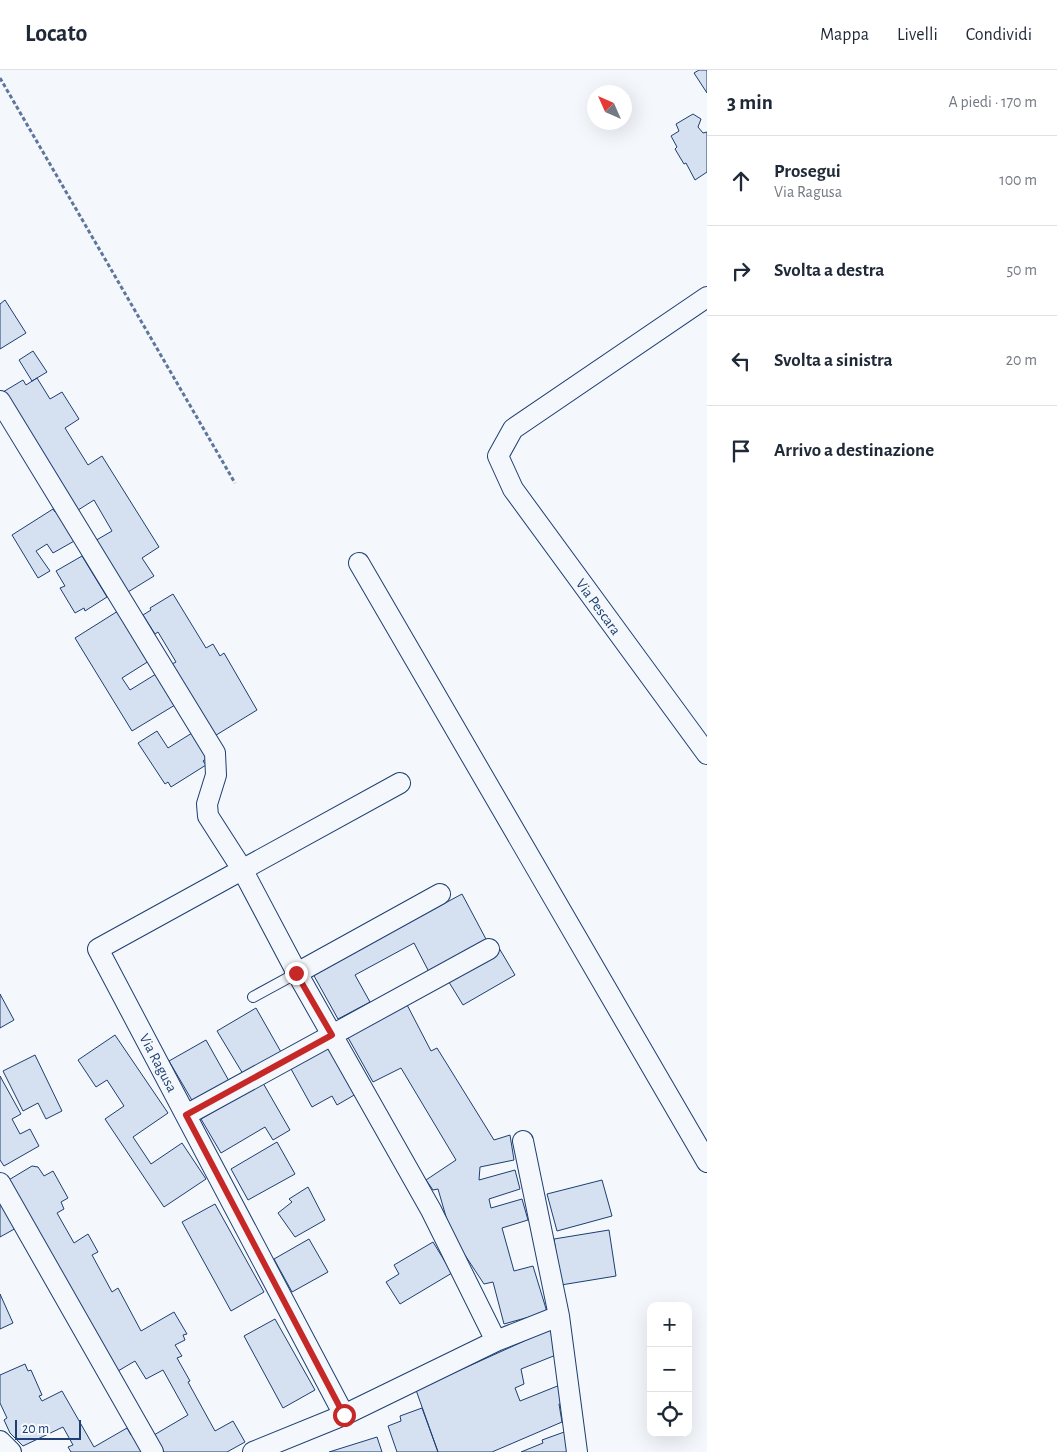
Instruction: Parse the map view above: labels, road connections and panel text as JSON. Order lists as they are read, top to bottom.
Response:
{
  "streets": {
    "street": ["Via Pescara", "Via Ragusa"]
  },
  "scale_bar": "20 m",
  "north": "top left",
  "page": {
    "header": "Locato",
    "nav": ["Mappa", "Livelli", "Condividi"],
    "heading": ["3 min", "A piedi · 170 m"],
    "list": [
      ["Prosegui", "Via Ragusa", "100 m"],
      ["Svolta a destra", "50 m"],
      ["Svolta a sinistra", "20 m"],
      "Arrivo a destinazione"
    ],
    "map_buttons": ["+", "−"],
    "scale": "20 m"
  }
}
